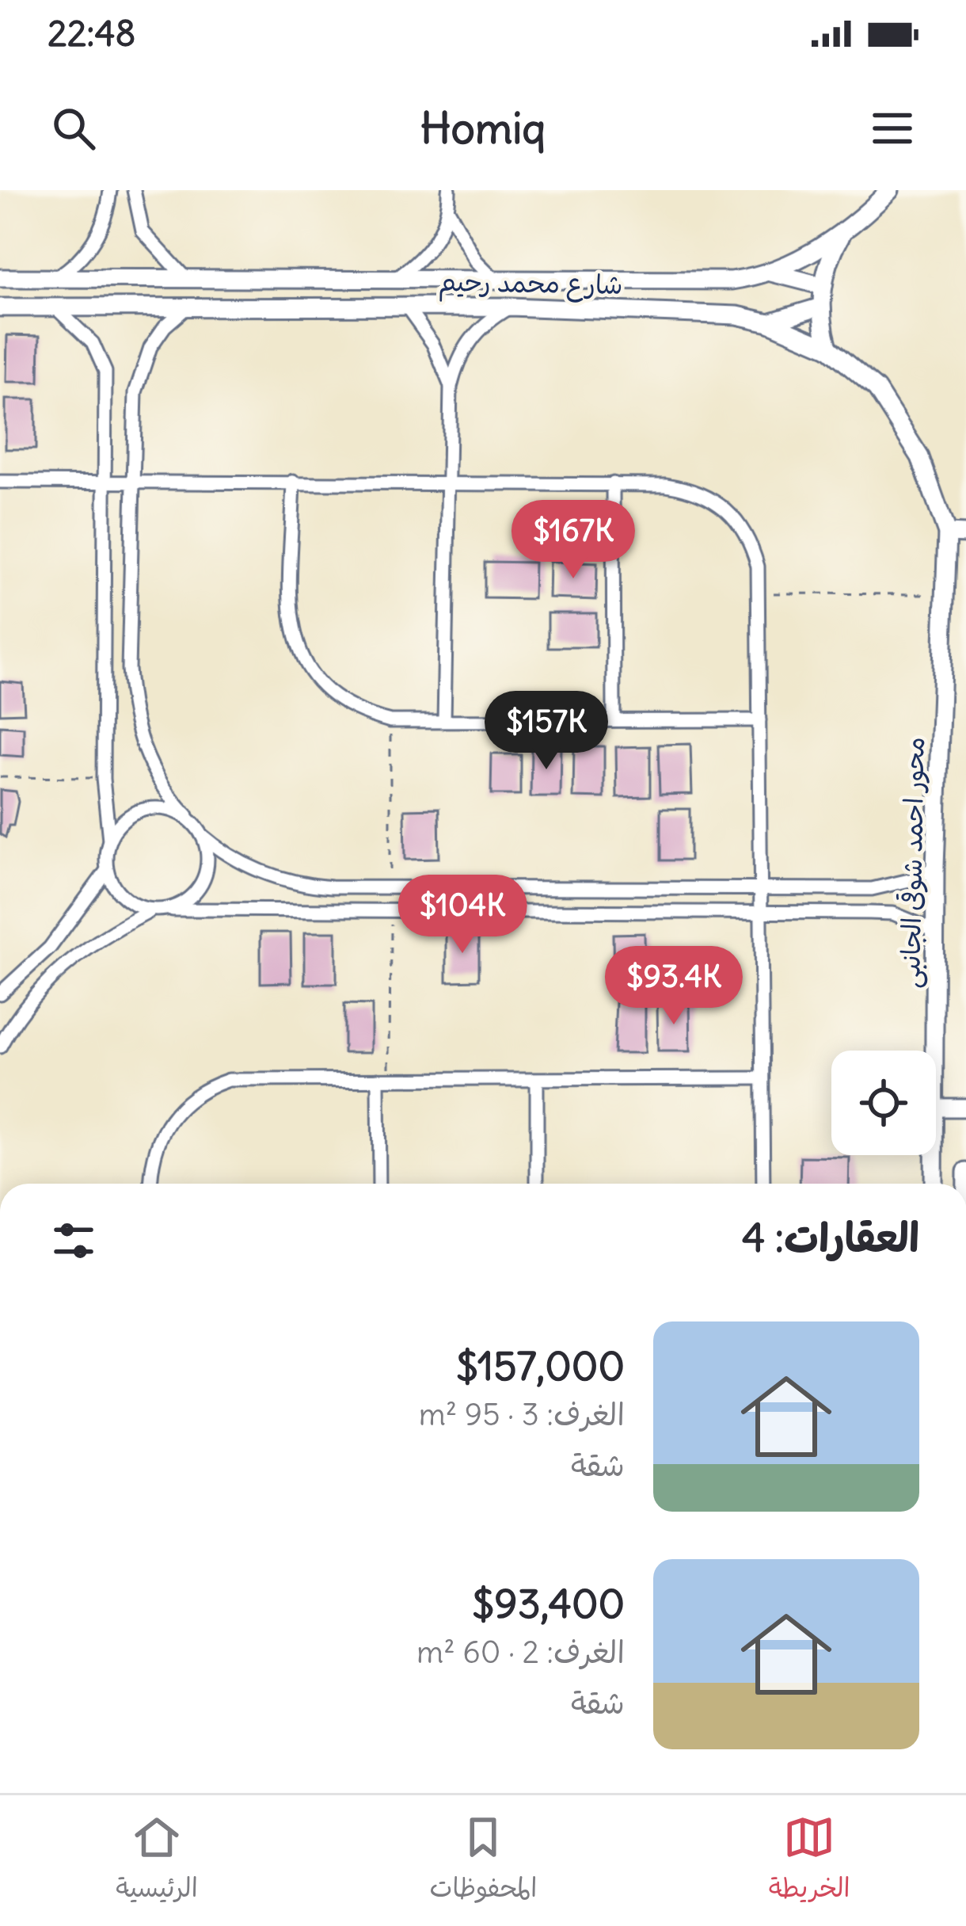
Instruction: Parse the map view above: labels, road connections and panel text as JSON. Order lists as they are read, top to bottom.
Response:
{
  "streets": {
    "street": ["شارع محمد رحيم", "محور احمد شوقى الجانبى"]
  },
  "crossings": [
    ["شارع محمد رحيم", "محور احمد شوقى الجانبى"]
  ],
  "page": {
    "status": "22:48",
    "header": "Homiq",
    "price": [
      "$167K",
      "$157K",
      "$104K",
      "$93.4K"
    ],
    "heading": "العقارات: 4",
    "list": [
      {
        "name": "$157,000",
        "note": "الغرف: 3 · 95 m² · شقة"
      },
      {
        "name": "$93,400",
        "note": "الغرف: 2 · 60 m² · شقة"
      }
    ],
    "tabs": ["الخريطة", "المحفوظات", "الرئيسية"]
  }
}
